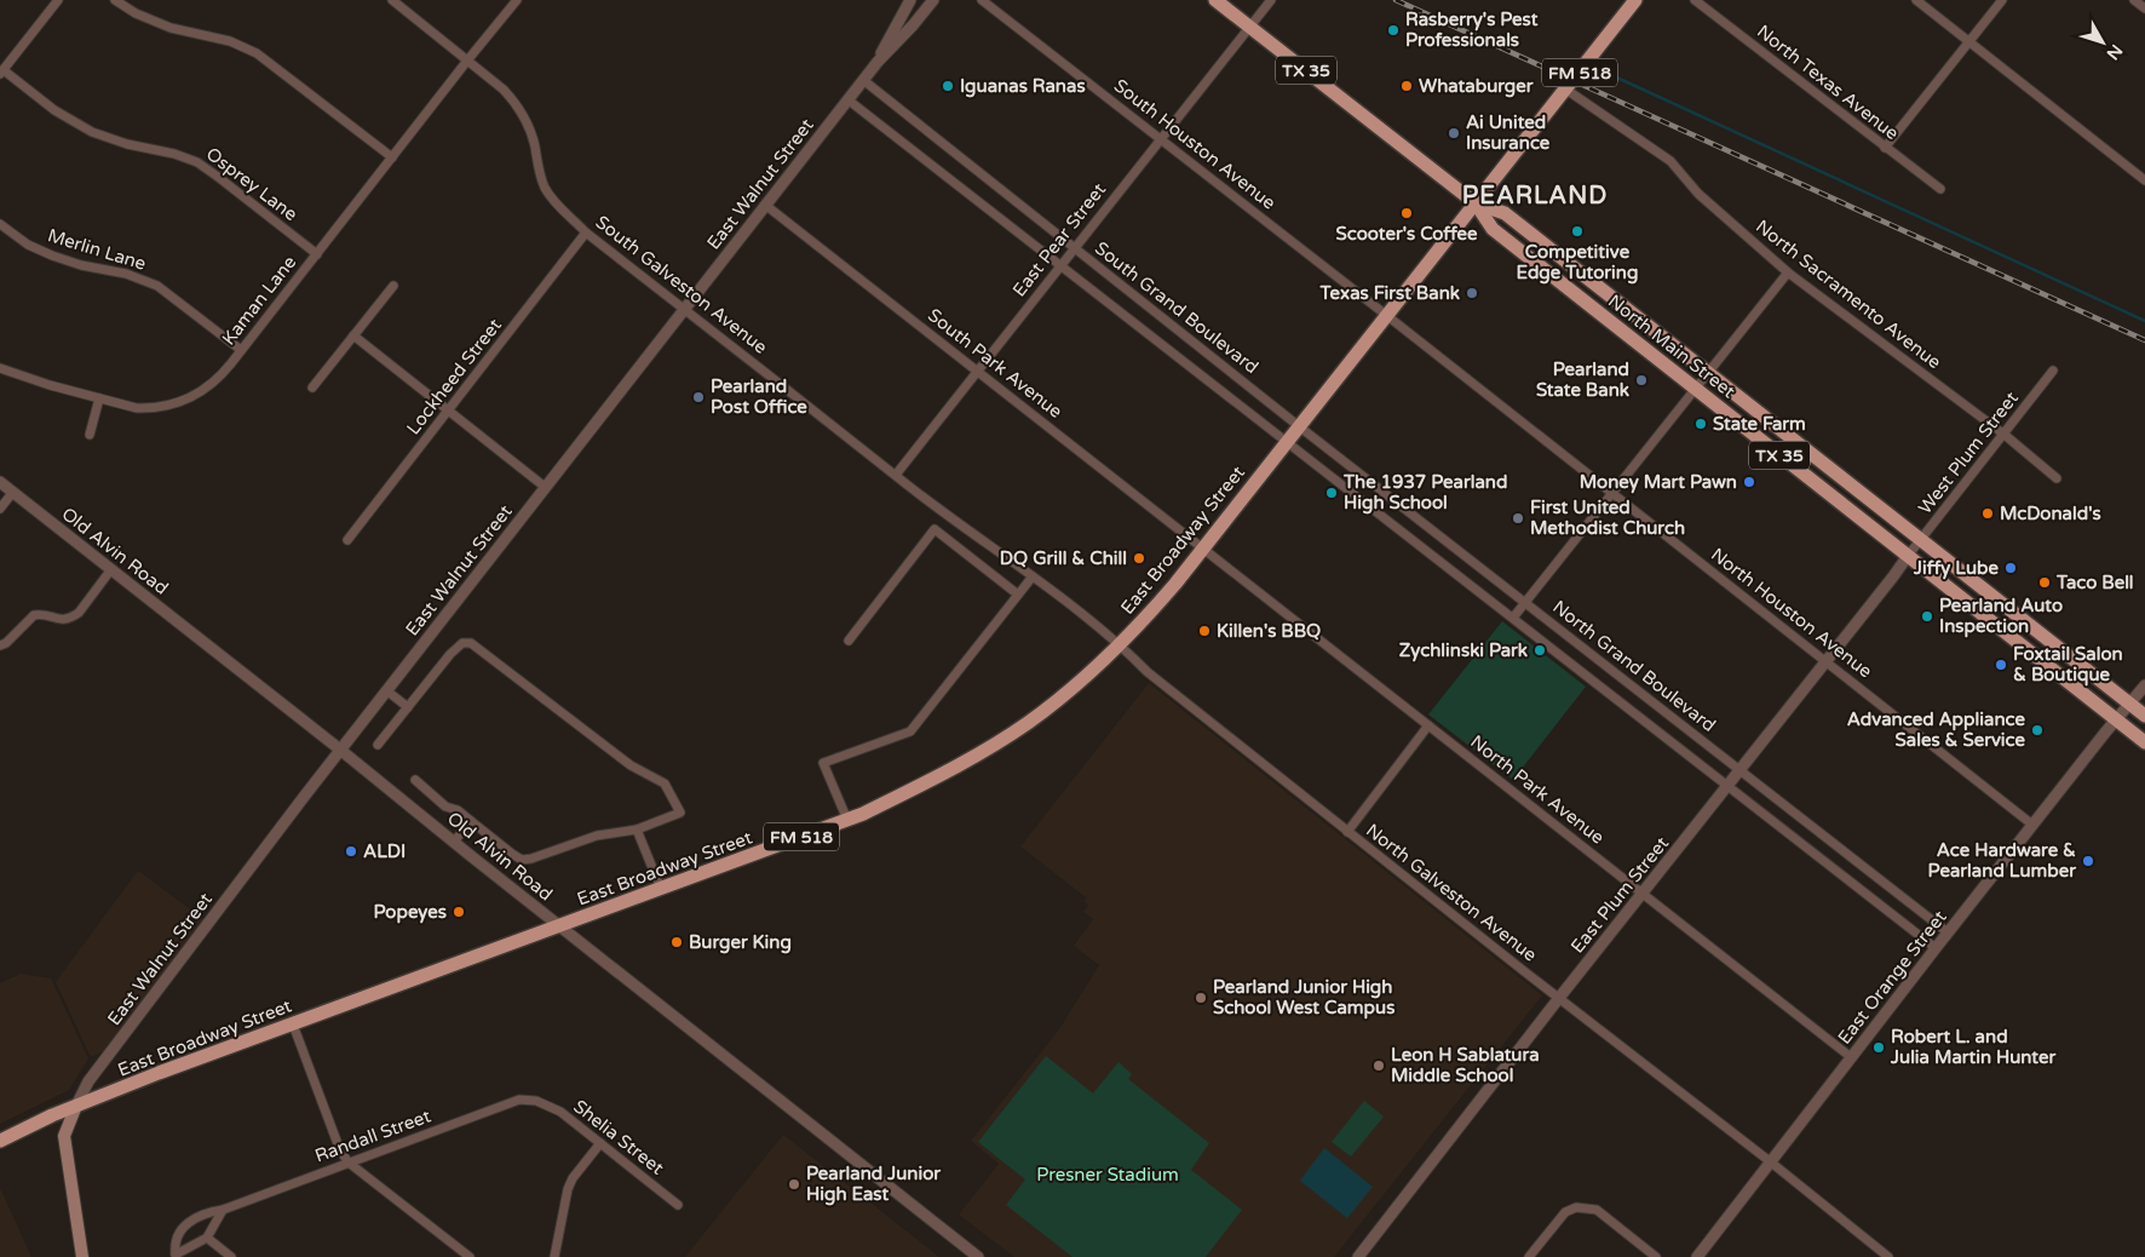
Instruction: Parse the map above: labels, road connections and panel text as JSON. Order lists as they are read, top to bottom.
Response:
{
  "streets": {
    "main road": [
      "TX 35",
      "FM 518",
      "North Main Street",
      "East Broadway Street"
    ],
    "street": [
      "North Texas Avenue",
      "South Houston Avenue",
      "Osprey Lane",
      "East Walnut Street",
      "East Pear Street",
      "Merlin Lane",
      "South Galveston Avenue",
      "North Sacramento Avenue",
      "Kaman Lane",
      "South Grand Boulevard",
      "South Park Avenue",
      "Lockheed Street",
      "West Plum Street",
      "Old Alvin Road",
      "North Houston Avenue",
      "North Grand Boulevard",
      "North Park Avenue",
      "North Galveston Avenue",
      "East Plum Street",
      "East Orange Street",
      "Randall Street",
      "Shelia Street"
    ]
  },
  "crossings": [
    ["TX 35", "FM 518"],
    ["TX 35", "East Pear Street"],
    ["TX 35", "North Main Street"],
    ["TX 35", "East Broadway Street"],
    ["FM 518", "North Sacramento Avenue"],
    ["FM 518", "North Main Street"],
    ["FM 518", "East Broadway Street"],
    ["South Houston Avenue", "East Pear Street"],
    ["South Houston Avenue", "East Broadway Street"],
    ["South Houston Avenue", "North Houston Avenue"],
    ["Osprey Lane", "Kaman Lane"],
    ["East Walnut Street", "South Galveston Avenue"],
    ["East Walnut Street", "South Grand Boulevard"],
    ["East Walnut Street", "South Park Avenue"],
    ["East Walnut Street", "East Broadway Street"],
    ["East Walnut Street", "Old Alvin Road"],
    ["East Pear Street", "South Galveston Avenue"],
    ["East Pear Street", "South Grand Boulevard"],
    ["East Pear Street", "South Park Avenue"],
    ["Merlin Lane", "Kaman Lane"],
    ["South Galveston Avenue", "Kaman Lane"],
    ["South Galveston Avenue", "Lockheed Street"],
    ["South Galveston Avenue", "East Broadway Street"],
    ["South Galveston Avenue", "North Galveston Avenue"],
    ["North Sacramento Avenue", "West Plum Street"],
    ["South Grand Boulevard", "East Broadway Street"],
    ["South Grand Boulevard", "North Grand Boulevard"],
    ["North Main Street", "West Plum Street"],
    ["North Main Street", "East Broadway Street"],
    ["North Main Street", "East Plum Street"],
    ["North Main Street", "East Orange Street"],
    ["South Park Avenue", "East Broadway Street"],
    ["South Park Avenue", "North Park Avenue"],
    ["West Plum Street", "East Plum Street"],
    ["East Broadway Street", "Old Alvin Road"],
    ["East Broadway Street", "North Houston Avenue"],
    ["East Broadway Street", "North Grand Boulevard"],
    ["East Broadway Street", "North Park Avenue"],
    ["East Broadway Street", "North Galveston Avenue"],
    ["North Houston Avenue", "East Plum Street"],
    ["North Houston Avenue", "East Orange Street"],
    ["North Grand Boulevard", "East Plum Street"],
    ["North Grand Boulevard", "East Orange Street"],
    ["North Park Avenue", "East Plum Street"],
    ["North Park Avenue", "East Orange Street"],
    ["North Galveston Avenue", "East Plum Street"],
    ["North Galveston Avenue", "East Orange Street"],
    ["Randall Street", "Shelia Street"]
  ],
  "districts": ["PEARLAND"],
  "parks": ["Presner Stadium"],
  "places": [
    "Rasberry's Pest Professionals",
    "Iguanas Ranas",
    "Whataburger",
    "Ai United Insurance",
    "Scooter's Coffee",
    "Competitive Edge Tutoring",
    "Texas First Bank",
    "Pearland State Bank",
    "Pearland Post Office",
    "State Farm",
    "Money Mart Pawn",
    "The 1937 Pearland High School",
    "McDonald's",
    "First United Methodist Church",
    "DQ Grill & Chill",
    "Jiffy Lube",
    "Taco Bell",
    "Pearland Auto Inspection",
    "Killen's BBQ",
    "Zychlinski Park",
    "Foxtail Salon & Boutique",
    "Advanced Appliance Sales & Service",
    "ALDI",
    "Ace Hardware & Pearland Lumber",
    "Popeyes",
    "Burger King",
    "Pearland Junior High School West Campus",
    "Robert L. and Julia Martin Hunter",
    "Leon H Sablatura Middle School",
    "Pearland Junior High East"
  ],
  "north": "bottom right"
}
